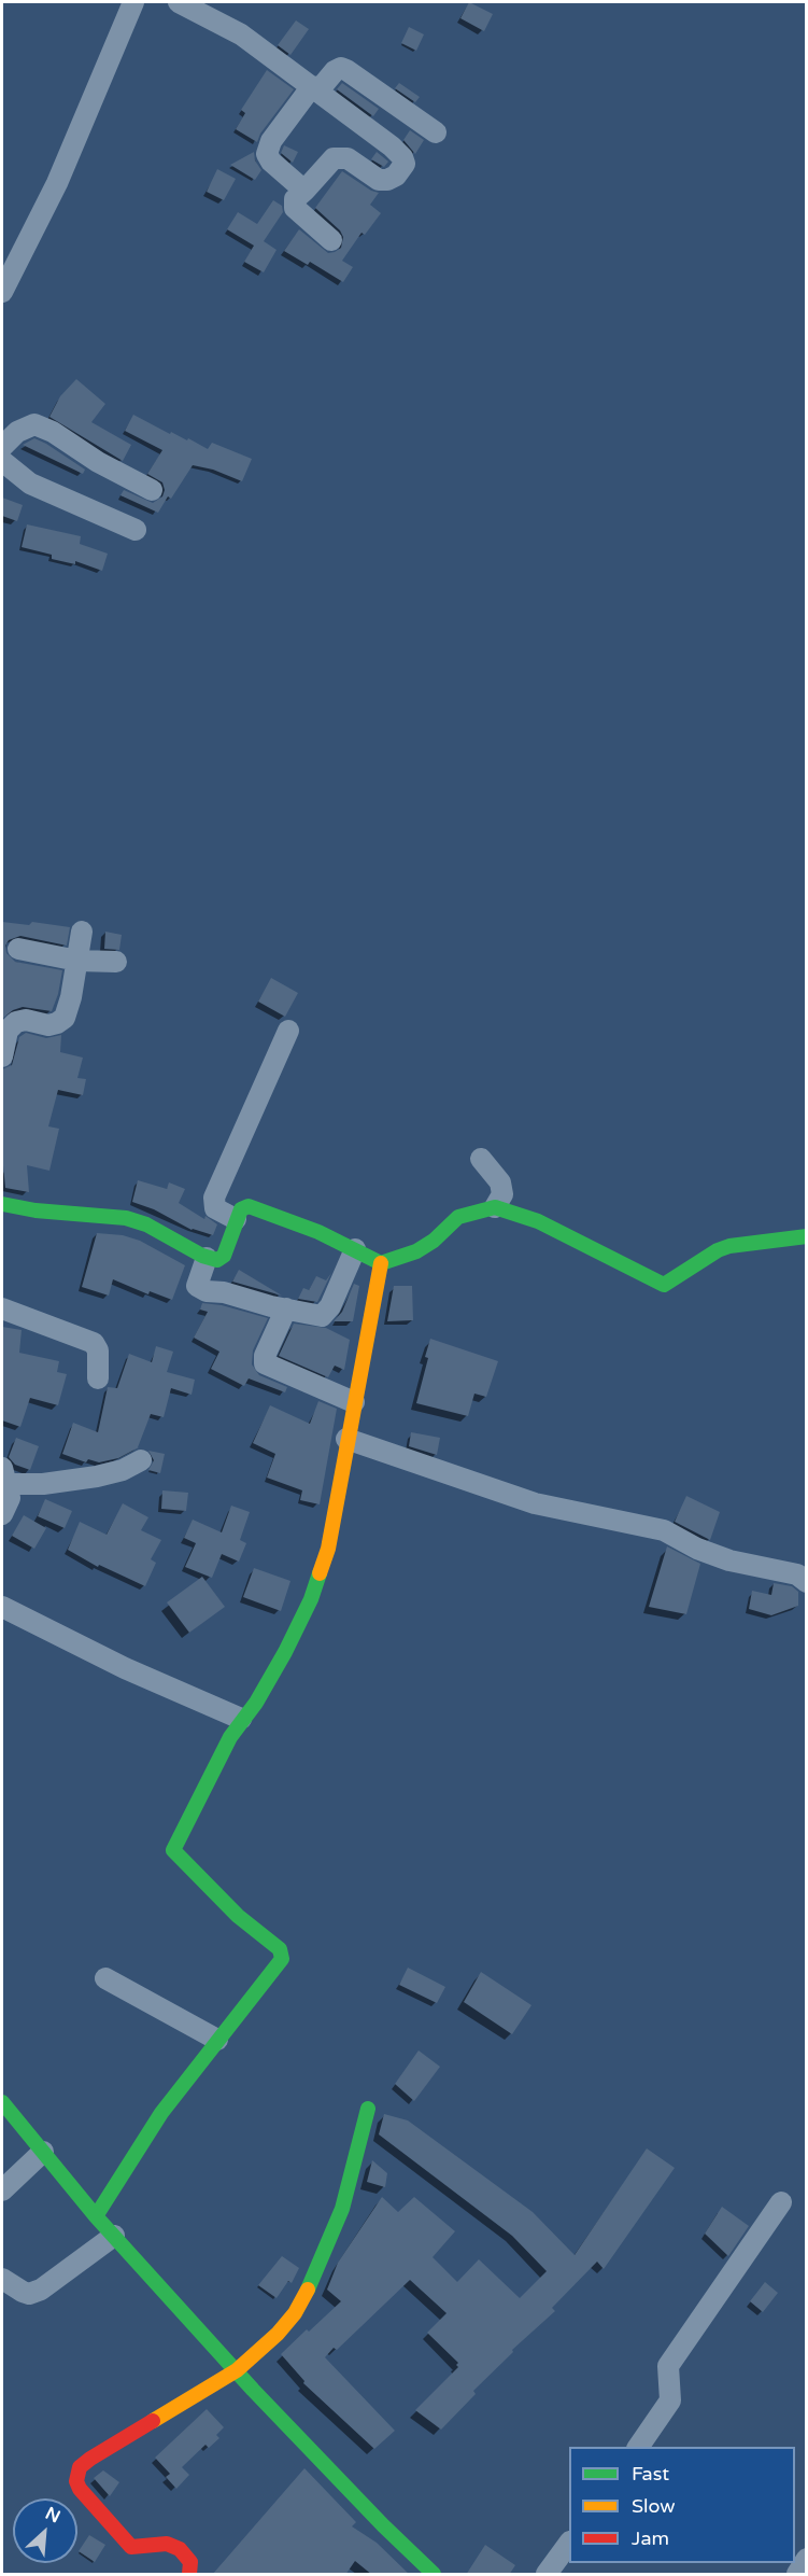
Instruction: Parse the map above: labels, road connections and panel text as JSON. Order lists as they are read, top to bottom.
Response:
{
  "legend": ["Fast", "Slow", "Jam"],
  "north": "top right"
}
